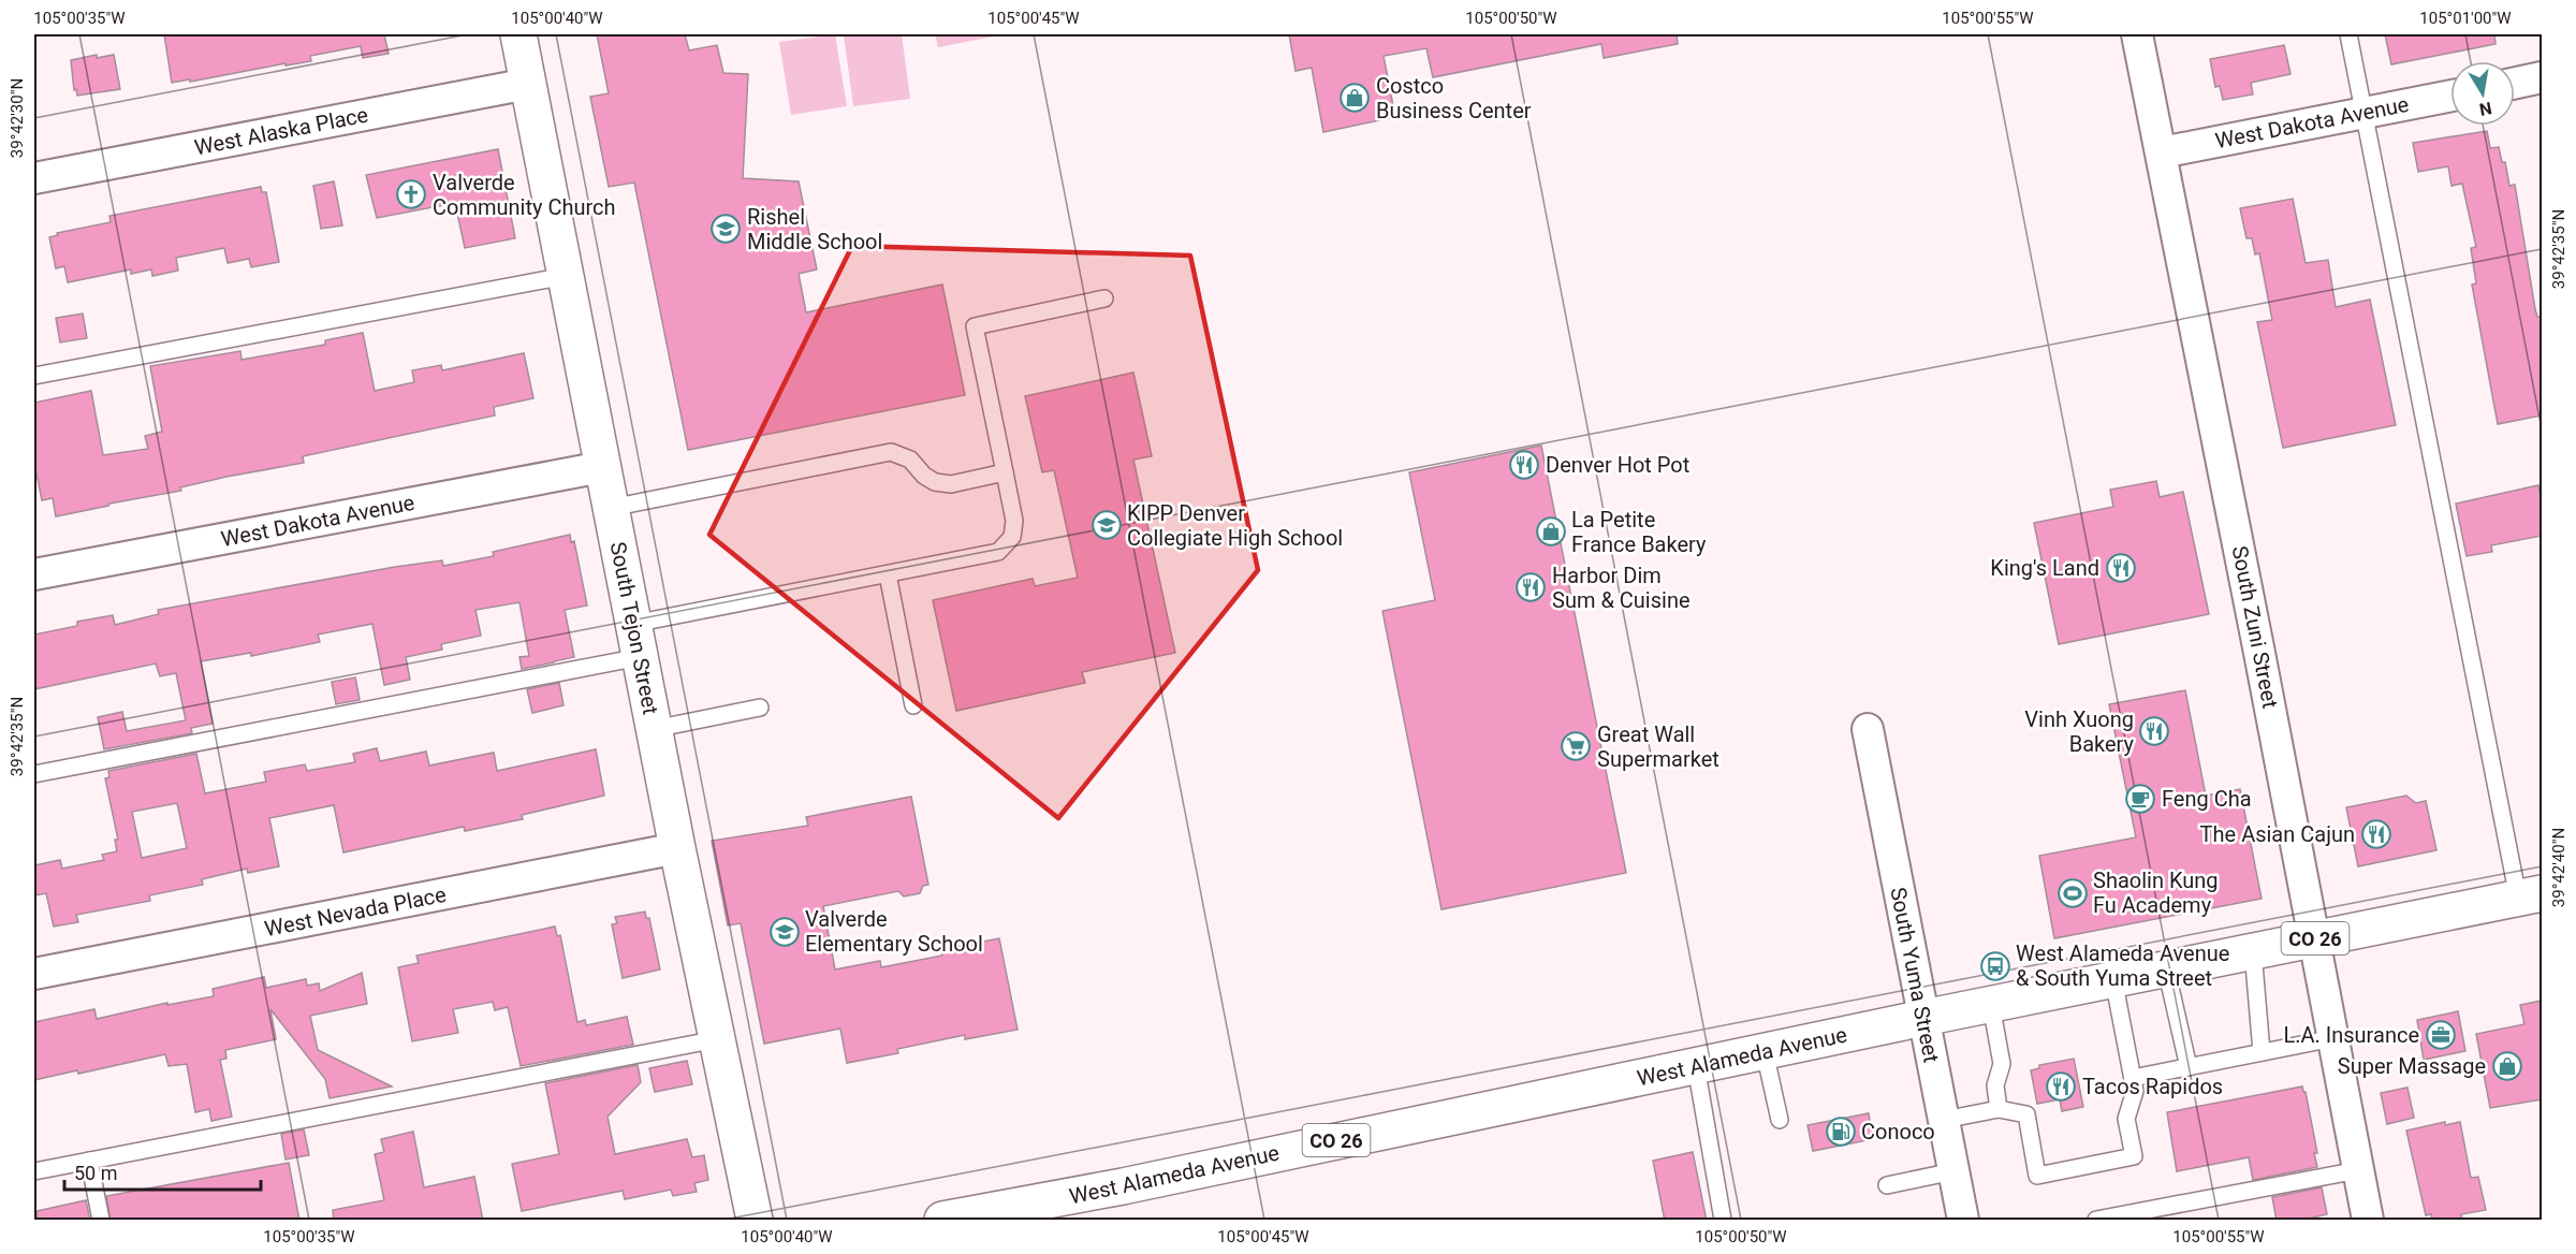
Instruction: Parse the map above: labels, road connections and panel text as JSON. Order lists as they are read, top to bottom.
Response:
{
  "streets": {
    "main road": ["South Tejon Street", "CO 26", "West Alameda Avenue"],
    "street": [
      "West Dakota Avenue",
      "West Alaska Place",
      "South Zuni Street",
      "West Nevada Place",
      "South Yuma Street"
    ]
  },
  "crossings": [
    ["West Dakota Avenue", "South Zuni Street"],
    ["West Dakota Avenue", "South Tejon Street"],
    ["West Alaska Place", "South Tejon Street"],
    ["South Zuni Street", "West Alameda Avenue"],
    ["South Tejon Street", "West Nevada Place"],
    ["South Yuma Street", "West Alameda Avenue"]
  ],
  "places": {
    "shop": ["Costco Business Center", "La Petite France Bakery", "Super Massage"],
    "church": ["Valverde Community Church"],
    "school or university": ["Rishel Middle School", "KIPP Denver Collegiate High School", "Valverde Elementary School"],
    "restaurant": [
      "Denver Hot Pot",
      "King's Land",
      "Harbor Dim Sum & Cuisine",
      "Vinh Xuong Bakery",
      "The Asian Cajun",
      "Tacos Rapidos"
    ],
    "supermarket": ["Great Wall Supermarket"],
    "cafe": ["Feng Cha"],
    "sports": ["Shaolin Kung Fu Academy"],
    "bus stop": ["West Alameda Avenue & South Yuma Street"],
    "office": ["L.A. Insurance"],
    "fuel station": ["Conoco"]
  },
  "scale_bar": "50 m",
  "north": "bottom",
  "coordinates": [
    "105°00'35\"W",
    "105°00'40\"W",
    "105°00'45\"W",
    "105°00'50\"W",
    "105°00'55\"W",
    "105°01'00\"W",
    "39°42'30\"N",
    "39°42'35\"N",
    "39°42'40\"N"
  ]
}
